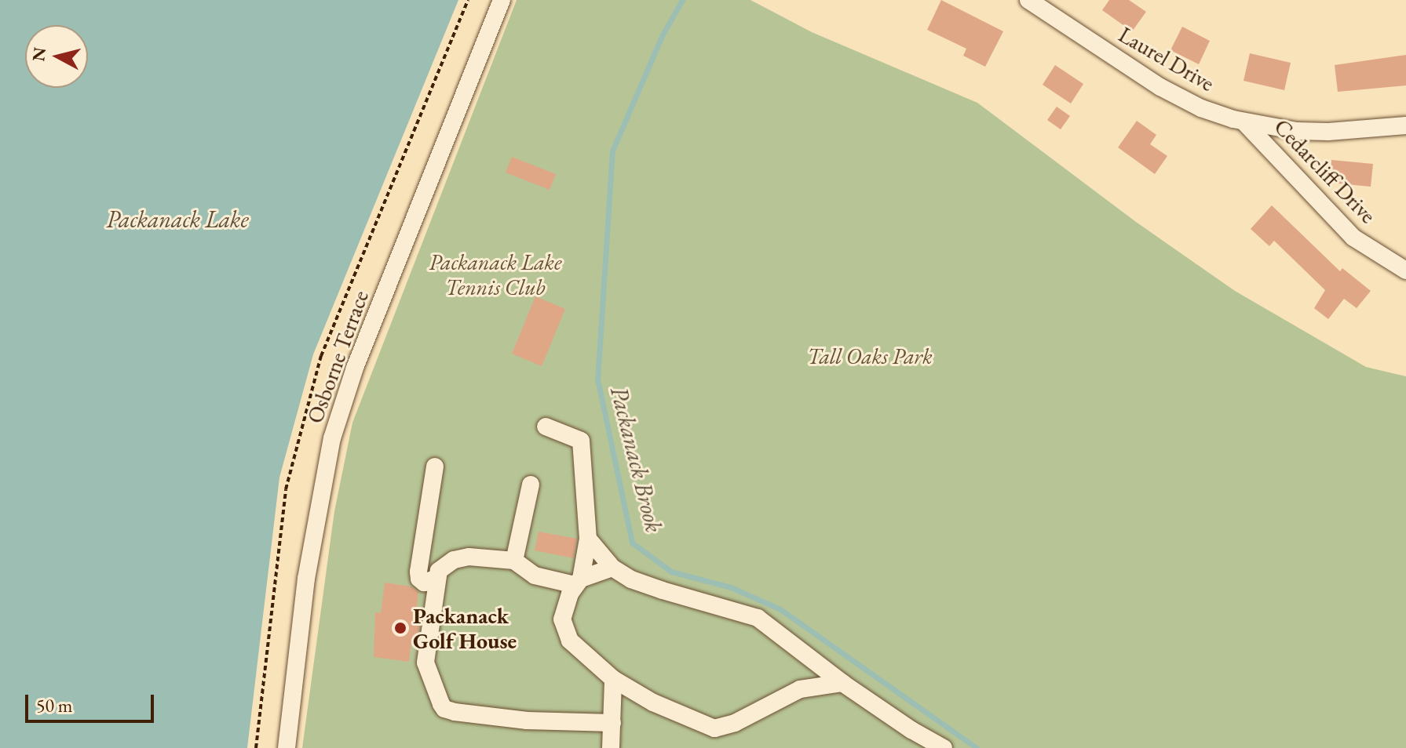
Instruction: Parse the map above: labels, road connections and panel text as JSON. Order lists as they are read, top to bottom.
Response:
{
  "streets": {
    "street": ["Laurel Drive", "Cedarcliff Drive", "Osborne Terrace"]
  },
  "crossings": [
    ["Laurel Drive", "Cedarcliff Drive"]
  ],
  "water": ["Packanack Lake", "Packanack Brook"],
  "parks": ["Packanack Lake Tennis Club", "Tall Oaks Park"],
  "places": ["Packanack Golf House"],
  "scale_bar": "50 m",
  "north": "left"
}
